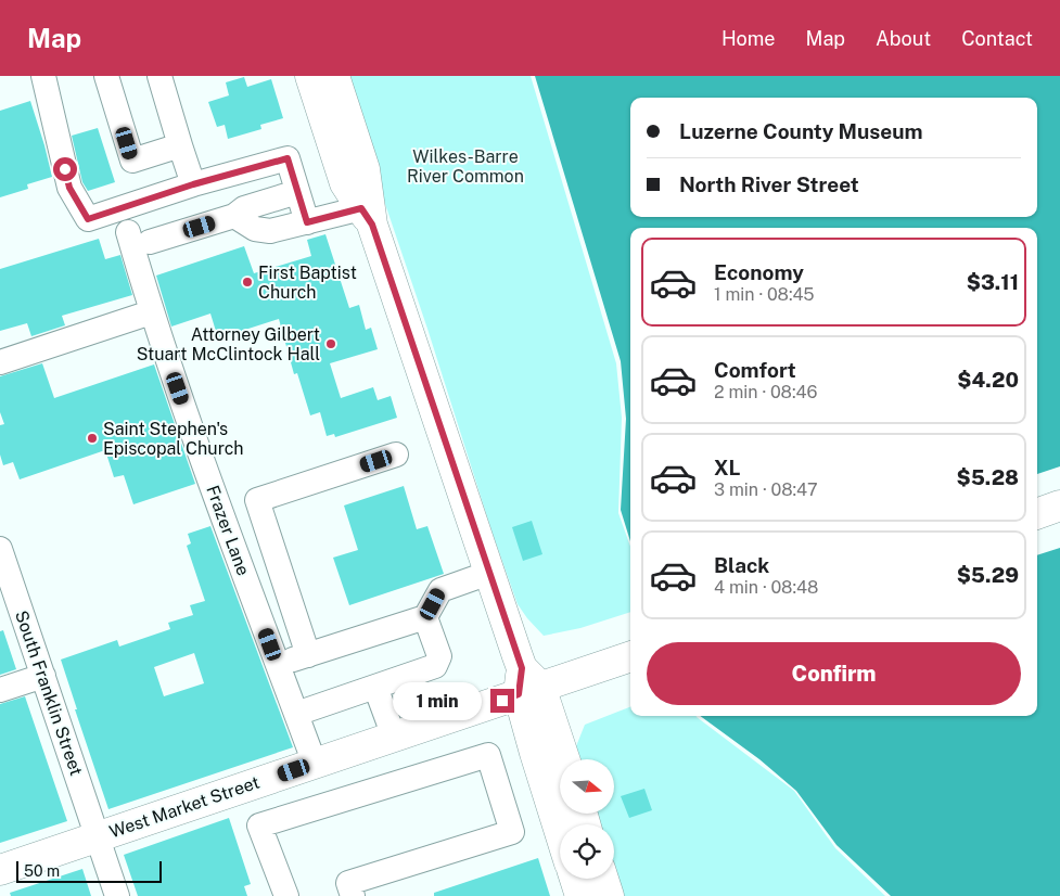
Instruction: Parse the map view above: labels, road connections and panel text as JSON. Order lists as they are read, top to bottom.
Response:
{
  "streets": {
    "main road": ["West Market Street"],
    "street": ["Frazer Lane", "South Franklin Street"]
  },
  "crossings": [
    ["Frazer Lane", "West Market Street"],
    ["South Franklin Street", "West Market Street"]
  ],
  "parks": ["Wilkes-Barre River Common"],
  "places": ["First Baptist Church", "Attorney Gilbert Stuart McClintock Hall", "Saint Stephen's Episcopal Church"],
  "scale_bar": "50 m",
  "north": "right",
  "page": {
    "header": "Map",
    "nav": [
      "Home",
      "Map",
      "About",
      "Contact"
    ],
    "banner": ["Luzerne County Museum", "North River Street"],
    "list": [
      {
        "name": "Economy",
        "note": "1 min · 08:45",
        "value": "$3.11"
      },
      {
        "name": "Comfort",
        "note": "2 min · 08:46",
        "value": "$4.20"
      },
      {
        "name": "XL",
        "note": "3 min · 08:47",
        "value": "$5.28"
      },
      {
        "name": "Black",
        "note": "4 min · 08:48",
        "value": "$5.29"
      }
    ],
    "buttons": "Confirm",
    "bubble": "1 min",
    "scale": "50 m"
  }
}
